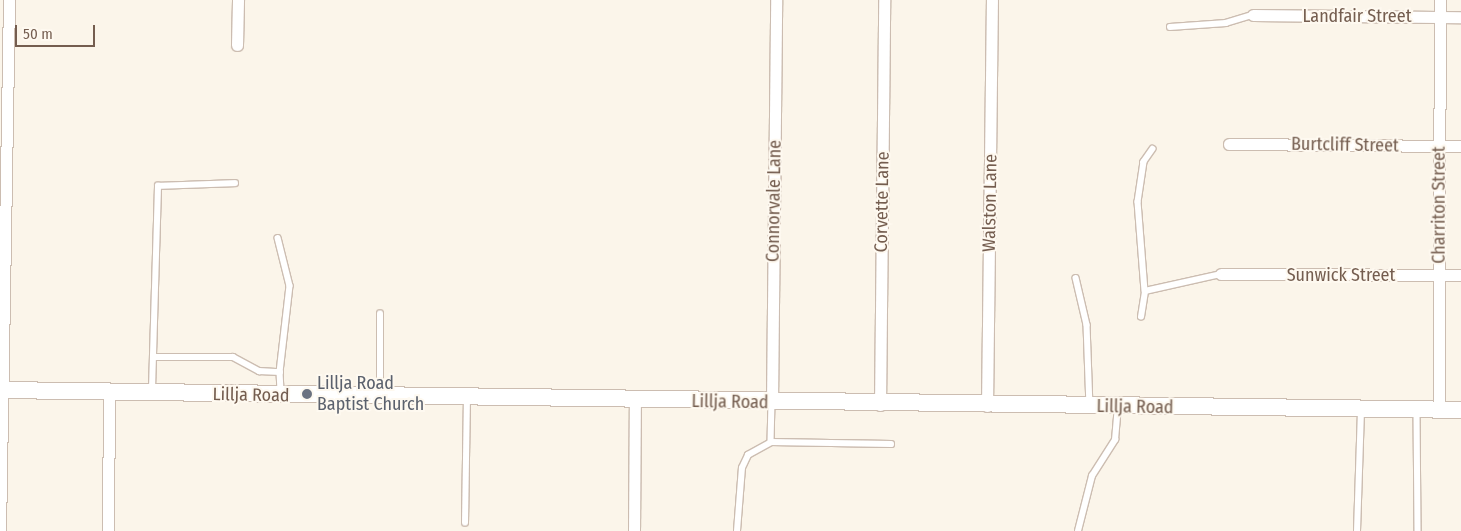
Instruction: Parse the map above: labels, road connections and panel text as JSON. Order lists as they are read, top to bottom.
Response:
{
  "streets": {
    "street": [
      "Landfair Street",
      "Burtcliff Street",
      "Connorvale Lane",
      "Corvette Lane",
      "Walston Lane",
      "Charriton Street",
      "Sunwick Street",
      "Lillja Road"
    ]
  },
  "crossings": [
    ["Landfair Street", "Charriton Street"],
    ["Burtcliff Street", "Charriton Street"],
    ["Connorvale Lane", "Lillja Road"],
    ["Corvette Lane", "Lillja Road"],
    ["Walston Lane", "Lillja Road"],
    ["Charriton Street", "Sunwick Street"],
    ["Charriton Street", "Lillja Road"]
  ],
  "places": ["Lillja Road Baptist Church"],
  "scale_bar": "50 m"
}
